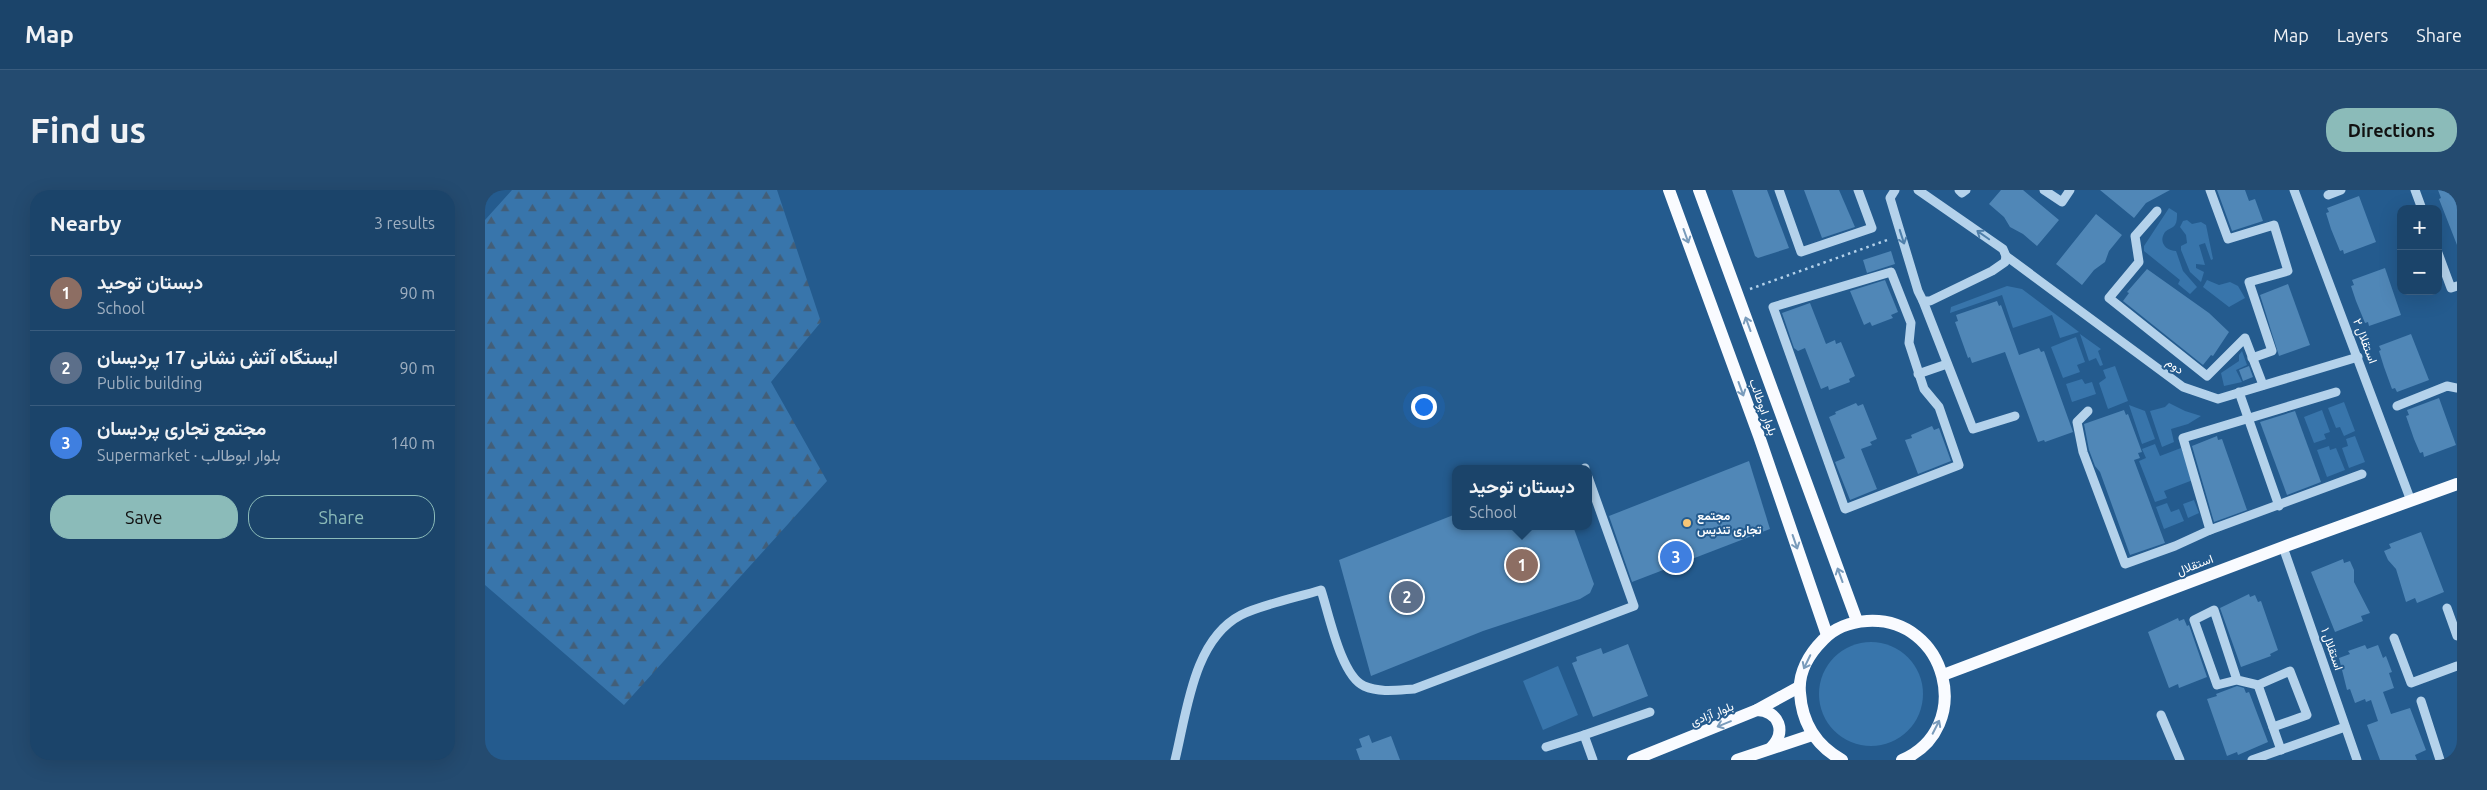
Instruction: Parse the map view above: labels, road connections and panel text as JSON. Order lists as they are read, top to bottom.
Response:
{
  "streets": {
    "main road": ["بلوار ابوطالب", "استقلال", "بلوار آزادی"],
    "street": ["استقلال ۲", "دوم", "استقلال ۱"]
  },
  "crossings": [
    ["استقلال ۲", "دوم"],
    ["استقلال ۲", "استقلال"],
    ["استقلال", "استقلال ۱"]
  ],
  "one_way": ["بلوار آزادی"],
  "places": ["مجتمع تجاری تندیس"],
  "page": {
    "header": "Map",
    "nav": ["Map", "Layers", "Share"],
    "buttons": [
      "Directions",
      ["Save", "Share"]
    ],
    "title": "Find us",
    "heading": ["Nearby", "3 results"],
    "map_buttons": ["+", "−"],
    "list": [
      {
        "mark": "1",
        "name": "دبستان توحید",
        "note": "School",
        "value": "90 m"
      },
      {
        "mark": "2",
        "name": "ایستگاه آتش نشانی 17 پردیسان",
        "note": "Public building",
        "value": "90 m"
      },
      {
        "mark": "3",
        "name": "مجتمع تجاری پردیسان",
        "note": "Supermarket · بلوار ابوطالب",
        "value": "140 m"
      }
    ],
    "popup": ["دبستان توحید", "School"],
    "pins": ["3", "1", "2"]
  }
}
